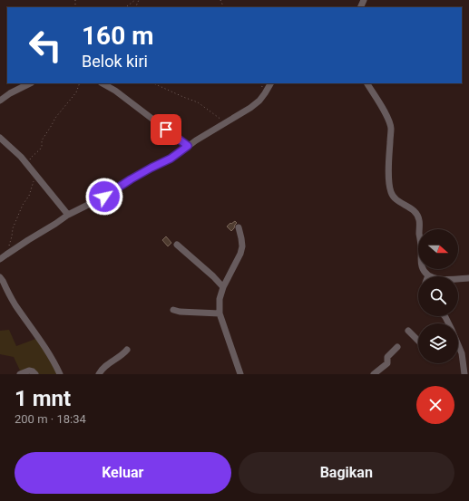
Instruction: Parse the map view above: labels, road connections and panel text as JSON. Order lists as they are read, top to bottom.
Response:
{
  "north": "right",
  "page": {
    "turn": ["160 m", "Belok kiri"],
    "heading": ["1 mnt", "200 m · 18:34"],
    "buttons": ["Keluar", "Bagikan"]
  }
}
